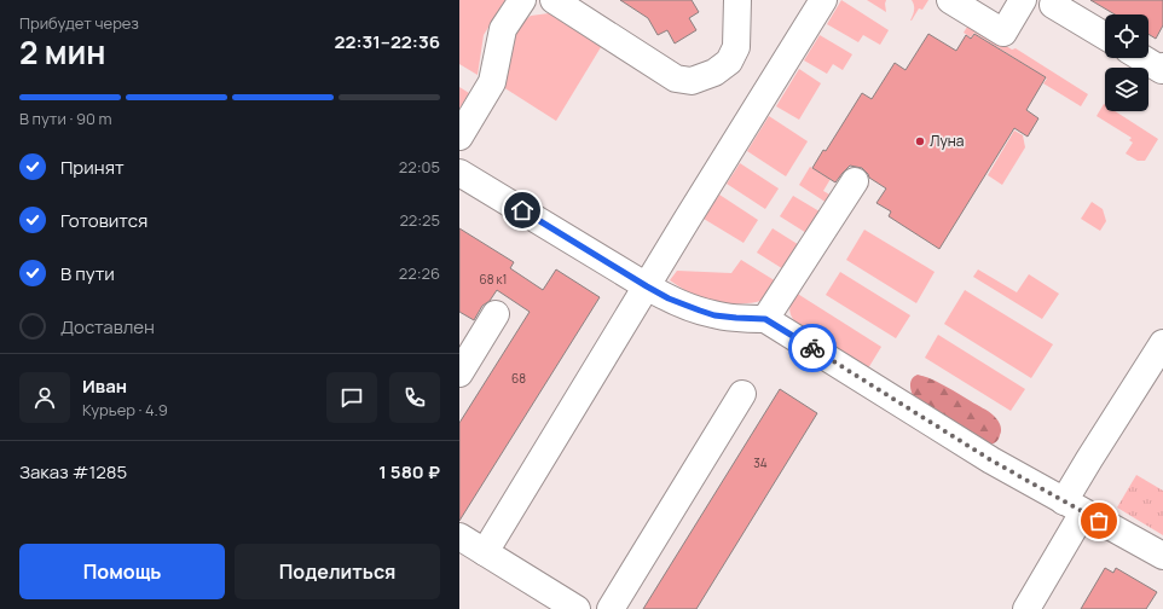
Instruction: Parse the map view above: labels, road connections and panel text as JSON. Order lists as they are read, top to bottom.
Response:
{
  "places": ["Луна"],
  "house_numbers": ["68 к1", "68", "34"],
  "page": {
    "heading": ["2 мин", "Прибудет через", "22:31–22:36"],
    "panel": [
      "Иван",
      "Курьер · 4.9",
      "Заказ #1285",
      "1 580 ₽"
    ],
    "bar": "В пути · 90 m",
    "list": [
      ["Принят", "22:05"],
      ["Готовится", "22:25"],
      ["В пути", "22:26"],
      "Доставлен"
    ],
    "buttons": ["Помощь", "Поделиться"]
  }
}
